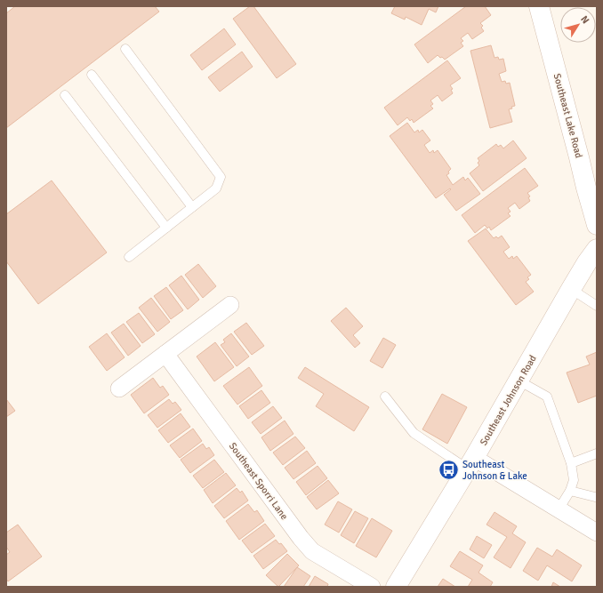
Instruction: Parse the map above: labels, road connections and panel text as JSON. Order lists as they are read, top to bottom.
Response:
{
  "streets": {
    "street": ["Southeast Lake Road", "Southeast Johnson Road", "Southeast Sporri Lane"]
  },
  "places": {
    "bus stop": ["Southeast Johnson & Lake"]
  },
  "north": "top right"
}
